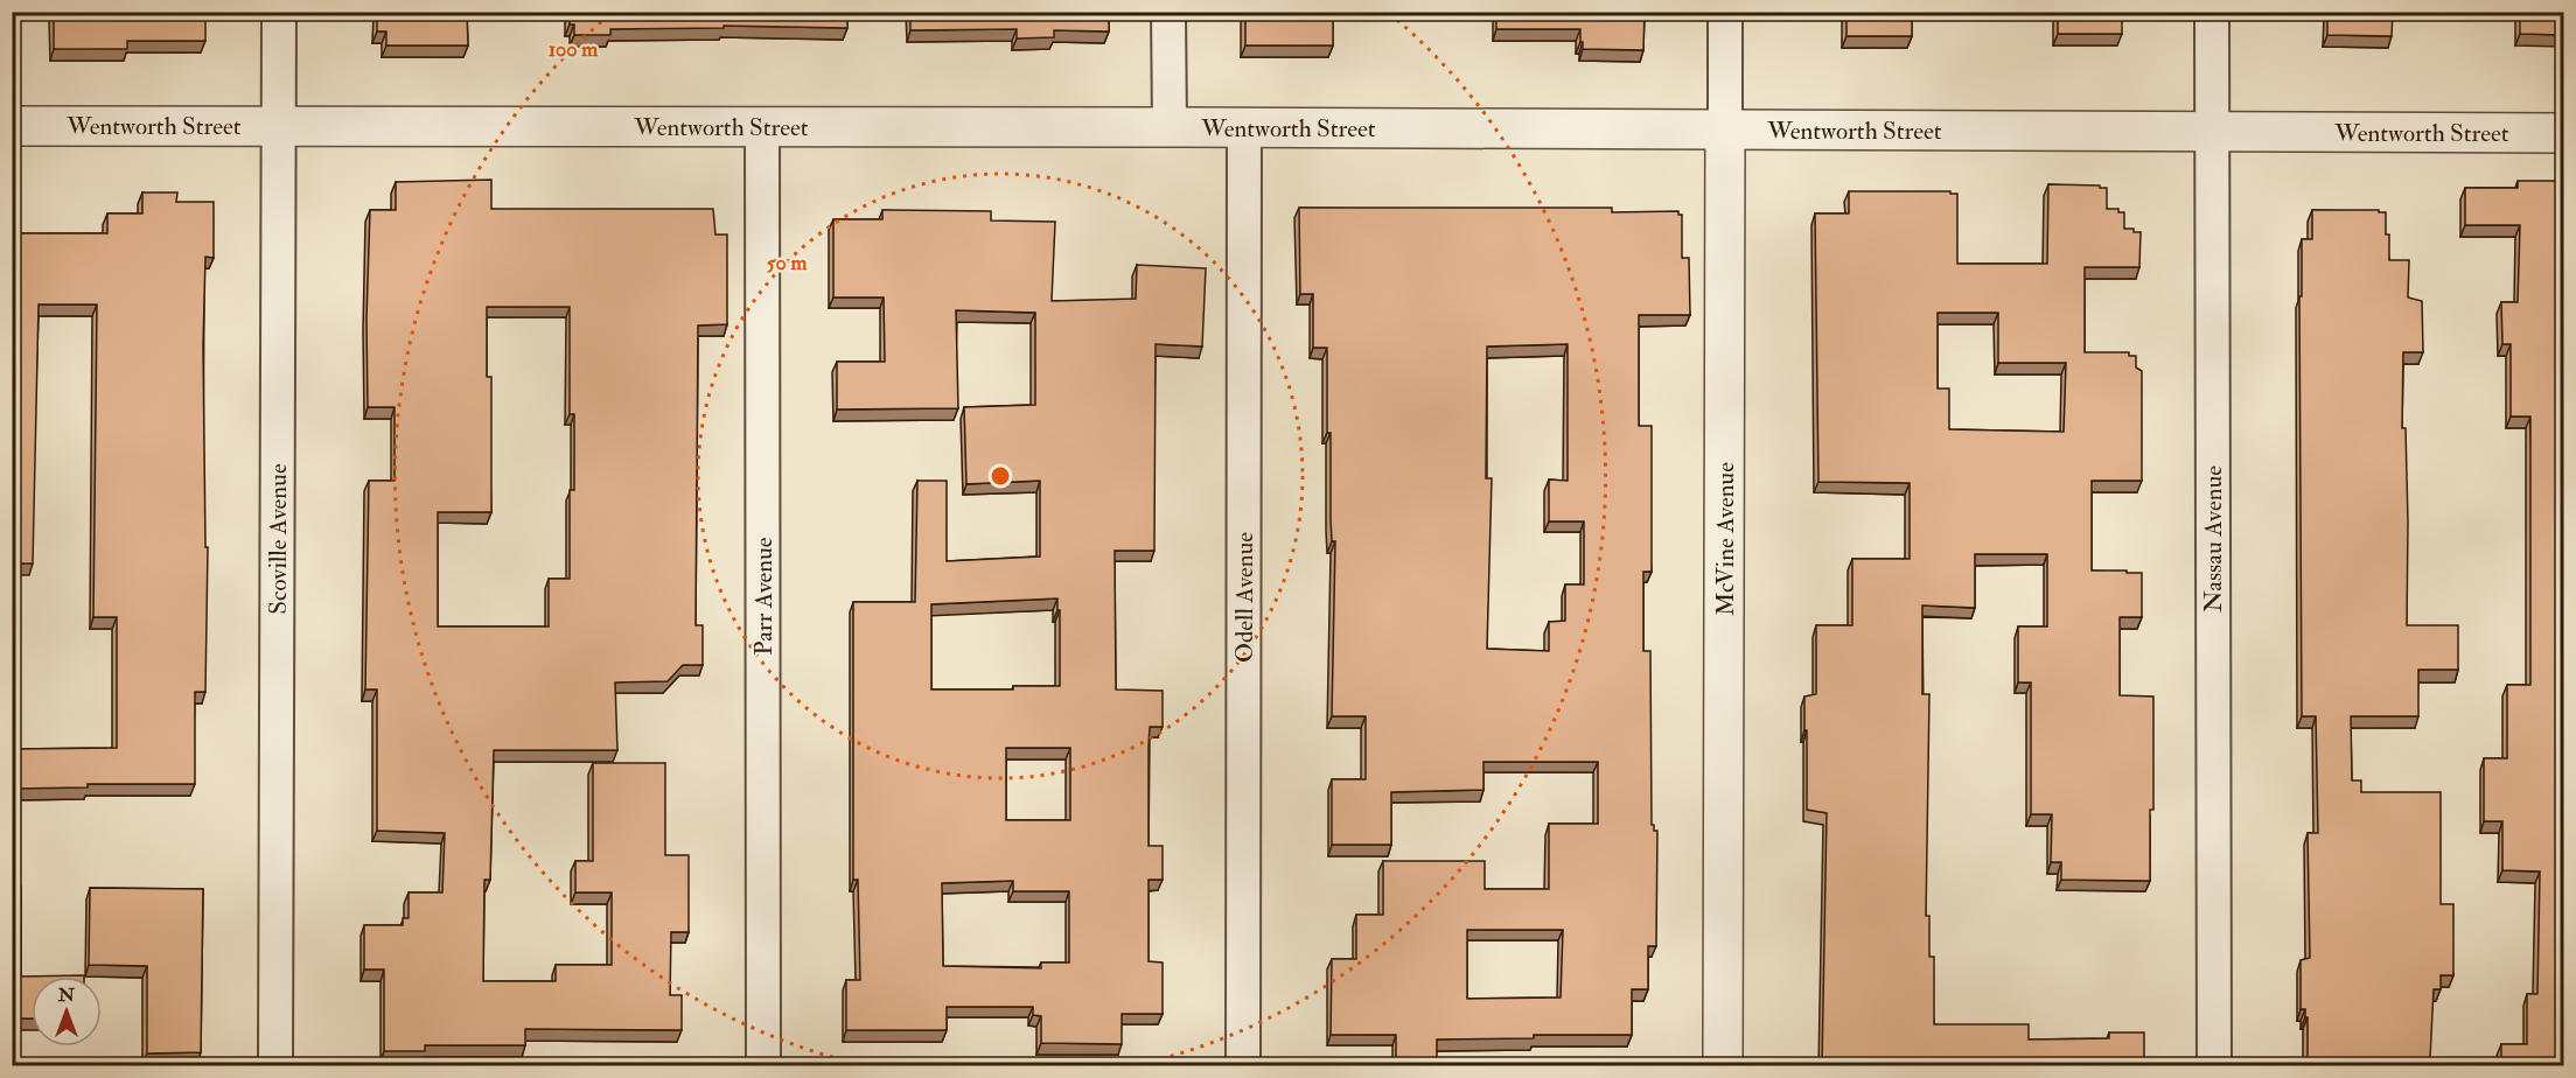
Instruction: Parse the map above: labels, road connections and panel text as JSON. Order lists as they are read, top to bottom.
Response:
{
  "streets": {
    "street": [
      "Wentworth Street",
      "Scoville Avenue",
      "McVine Avenue",
      "Nassau Avenue",
      "Parr Avenue",
      "Odell Avenue"
    ]
  },
  "crossings": [
    ["Wentworth Street", "Scoville Avenue"],
    ["Wentworth Street", "McVine Avenue"],
    ["Wentworth Street", "Nassau Avenue"],
    ["Wentworth Street", "Parr Avenue"],
    ["Wentworth Street", "Odell Avenue"]
  ],
  "north": "top",
  "rings": ["100 m", "50 m"]
}
